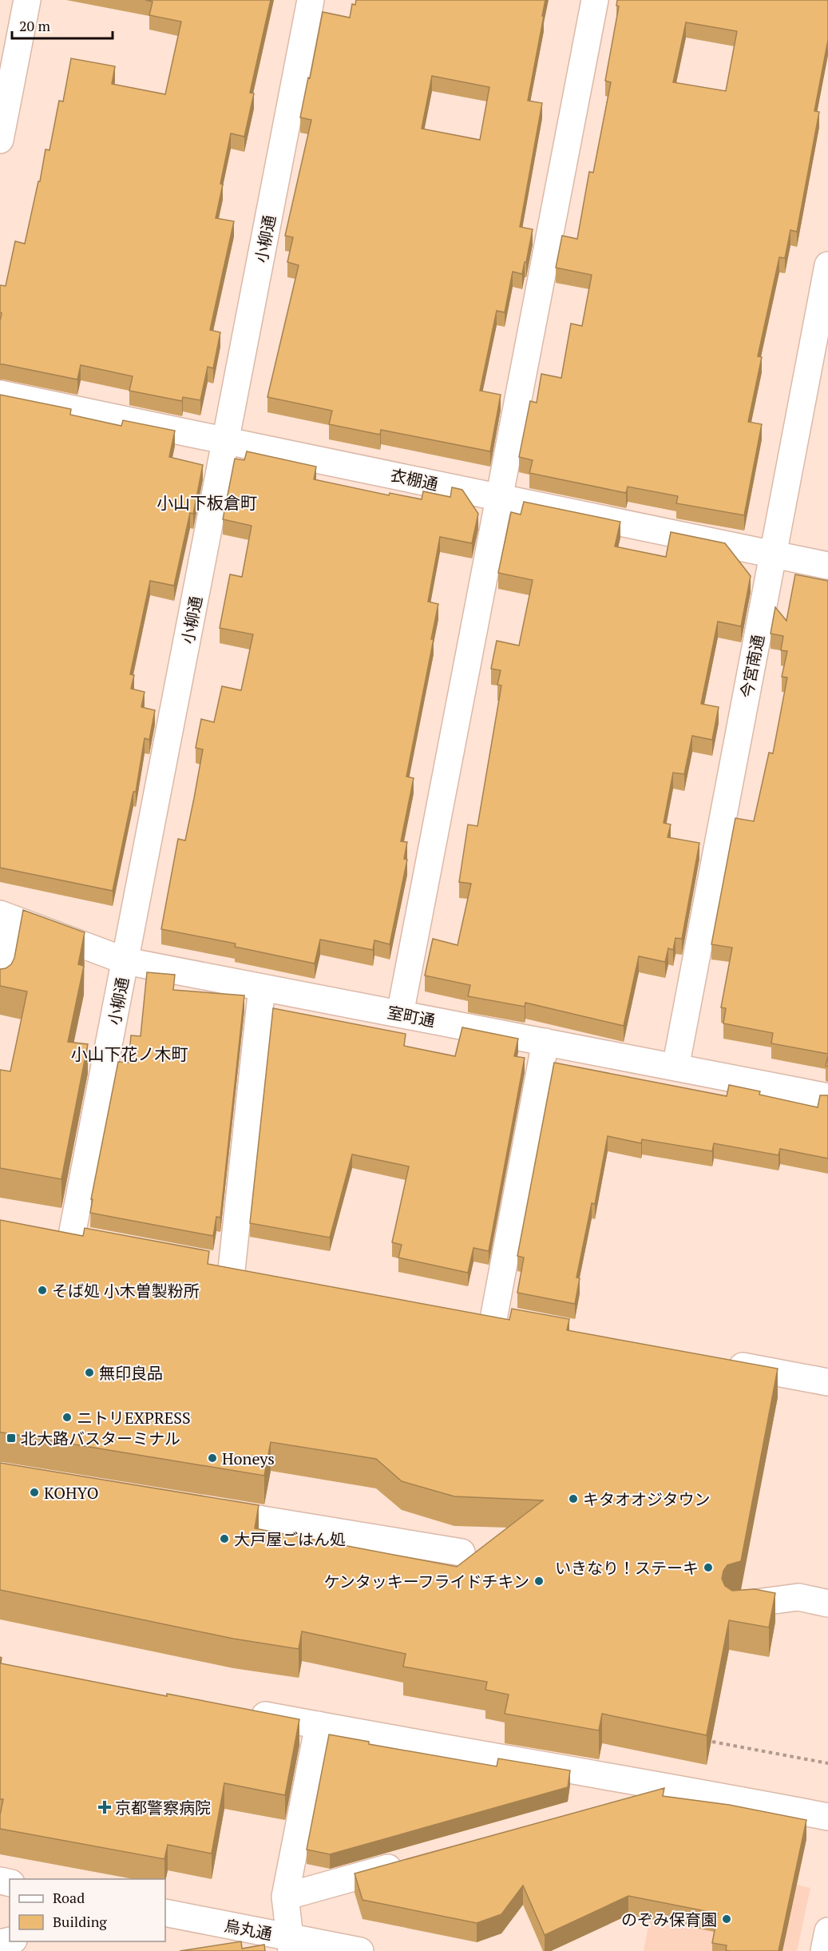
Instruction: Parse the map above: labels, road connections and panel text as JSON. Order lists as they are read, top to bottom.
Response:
{
  "streets": {
    "street": [
      "小柳通",
      "衣棚通",
      "今宮南通",
      "室町通",
      "烏丸通"
    ]
  },
  "crossings": [
    ["小柳通", "衣棚通"],
    ["小柳通", "室町通"],
    ["衣棚通", "今宮南通"],
    ["今宮南通", "室町通"]
  ],
  "districts": ["小山下板倉町", "小山下花ノ木町"],
  "places": {
    "other": [
      "そば処 小木曽製粉所",
      "無印良品",
      "ニトリEXPRESS",
      "Honeys",
      "KOHYO",
      "キタオオジタウン",
      "大戸屋ごはん処",
      "いきなり！ステーキ",
      "ケンタッキーフライドチキン",
      "のぞみ保育園"
    ],
    "transit": ["北大路バスターミナル"],
    "health": ["京都警察病院"]
  },
  "legend": ["Road", "Building"],
  "scale_bar": "20 m"
}
